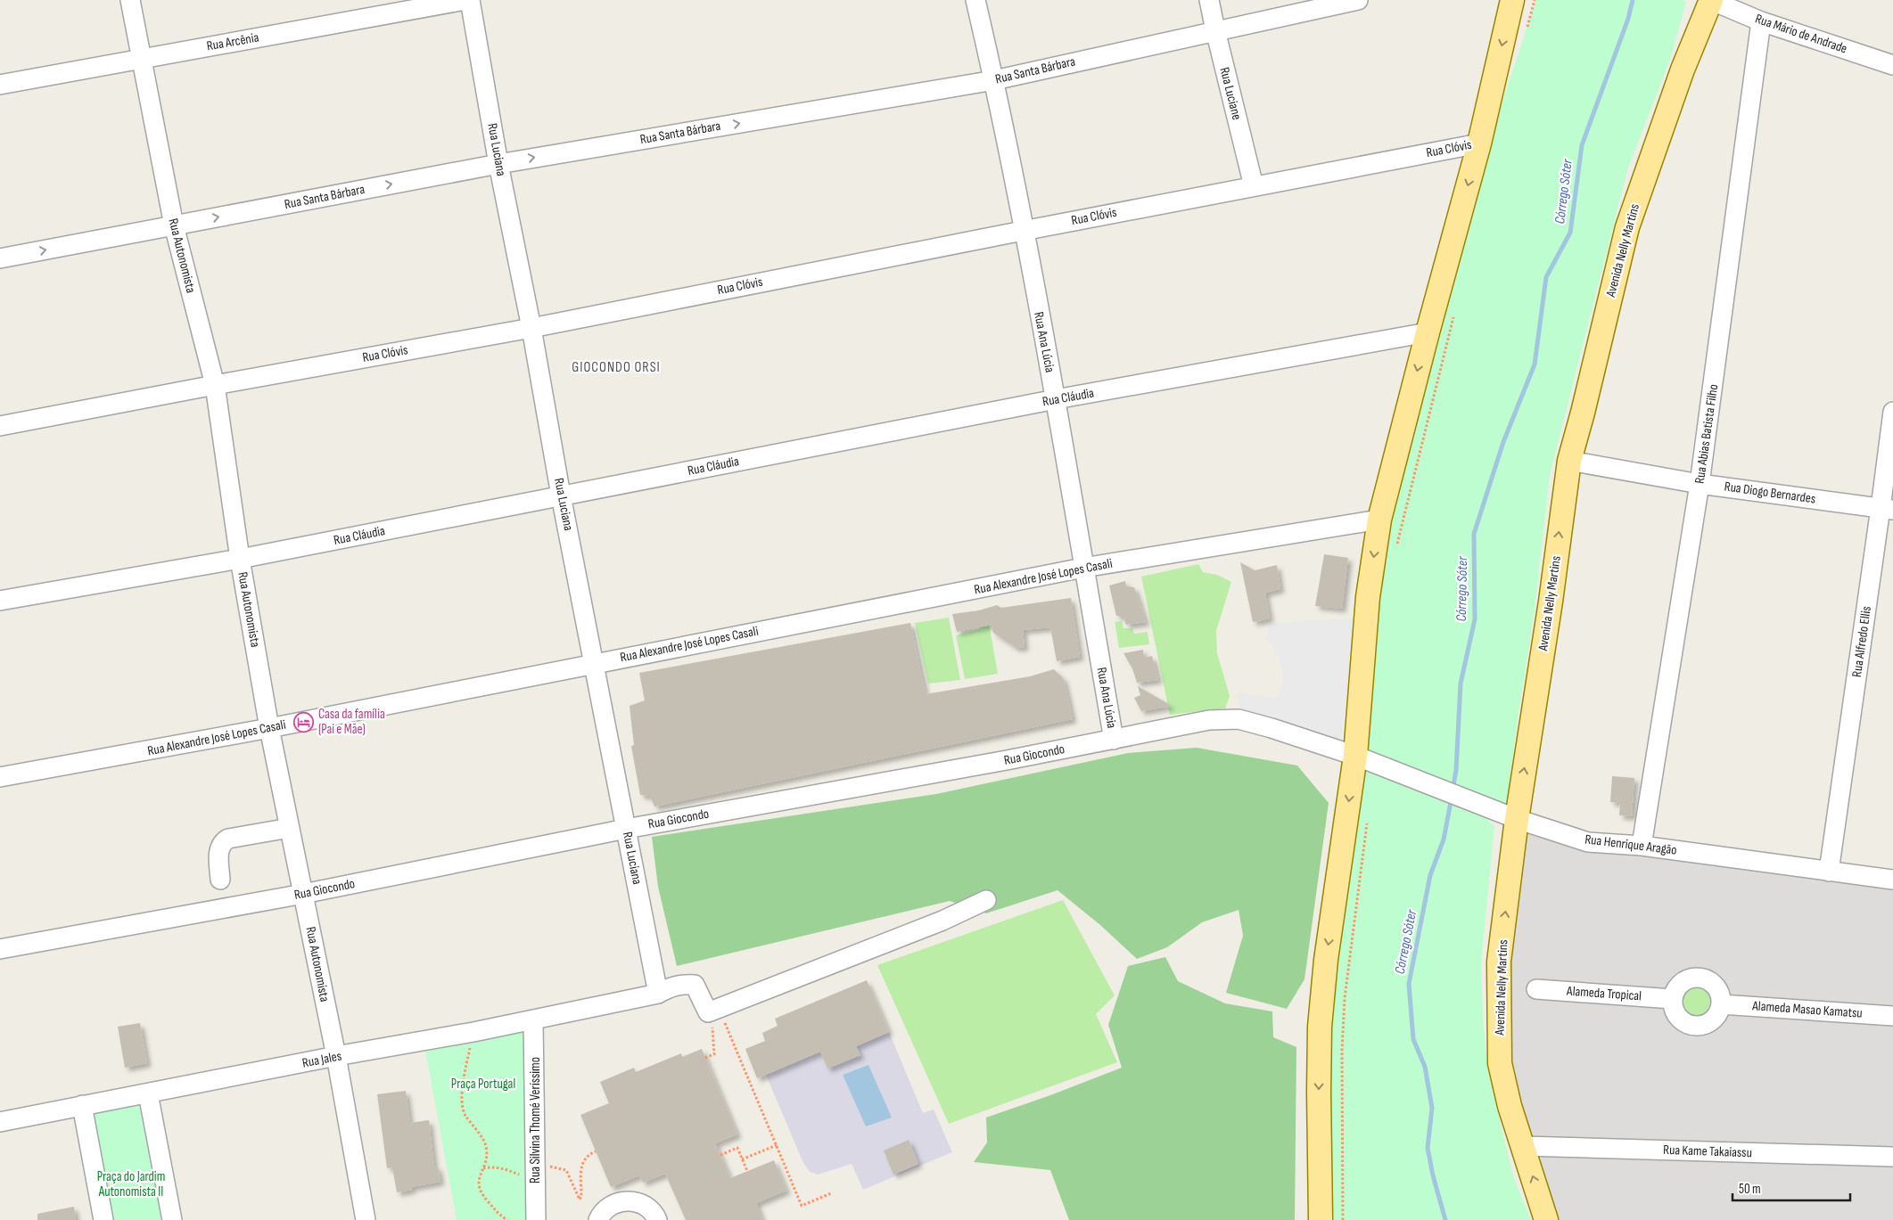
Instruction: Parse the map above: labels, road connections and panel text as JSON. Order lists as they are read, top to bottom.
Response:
{
  "streets": {
    "main road": ["Avenida Nelly Martins"],
    "street": [
      "Rua Mário de Andrade",
      "Rua Arcênia",
      "Rua Santa Bárbara",
      "Rua Luciane",
      "Rua Clóvis",
      "Rua Luciana",
      "Rua Autonomista",
      "Rua Ana Lúcia",
      "Rua Cláudia",
      "Rua Abias Batista Filho",
      "Rua Diogo Bernardes",
      "Rua Alexandre José Lopes Casali",
      "Rua Alfredo Ellis",
      "Rua Giocondo",
      "Rua Henrique Aragão",
      "Alameda Tropical",
      "Alameda Masao Kamatsu",
      "Rua Jales",
      "Rua Silvina Thomé Veríssimo",
      "Rua Kame Takaiassu"
    ]
  },
  "crossings": [
    ["Rua Mário de Andrade", "Avenida Nelly Martins"],
    ["Rua Mário de Andrade", "Rua Abias Batista Filho"],
    ["Rua Arcênia", "Rua Autonomista"],
    ["Rua Santa Bárbara", "Rua Luciane"],
    ["Rua Santa Bárbara", "Rua Luciana"],
    ["Rua Santa Bárbara", "Rua Autonomista"],
    ["Rua Santa Bárbara", "Rua Ana Lúcia"],
    ["Rua Luciane", "Rua Clóvis"],
    ["Rua Clóvis", "Rua Luciana"],
    ["Rua Clóvis", "Rua Autonomista"],
    ["Rua Clóvis", "Rua Ana Lúcia"],
    ["Rua Luciana", "Rua Cláudia"],
    ["Rua Luciana", "Rua Alexandre José Lopes Casali"],
    ["Rua Luciana", "Rua Giocondo"],
    ["Rua Luciana", "Rua Jales"],
    ["Avenida Nelly Martins", "Rua Diogo Bernardes"],
    ["Avenida Nelly Martins", "Rua Henrique Aragão"],
    ["Avenida Nelly Martins", "Rua Kame Takaiassu"],
    ["Rua Autonomista", "Rua Cláudia"],
    ["Rua Autonomista", "Rua Alexandre José Lopes Casali"],
    ["Rua Autonomista", "Rua Giocondo"],
    ["Rua Autonomista", "Rua Jales"],
    ["Rua Ana Lúcia", "Rua Cláudia"],
    ["Rua Ana Lúcia", "Rua Alexandre José Lopes Casali"],
    ["Rua Ana Lúcia", "Rua Giocondo"],
    ["Rua Abias Batista Filho", "Rua Diogo Bernardes"],
    ["Rua Abias Batista Filho", "Rua Henrique Aragão"],
    ["Rua Diogo Bernardes", "Rua Alfredo Ellis"],
    ["Rua Alfredo Ellis", "Rua Henrique Aragão"],
    ["Rua Giocondo", "Rua Henrique Aragão"],
    ["Alameda Tropical", "Alameda Masao Kamatsu"],
    ["Rua Jales", "Rua Silvina Thomé Veríssimo"]
  ],
  "one_way": ["Rua Santa Bárbara"],
  "districts": ["GIOCONDO ORSI"],
  "water": ["Córrego Sóter"],
  "parks": ["Praça Portugal", "Praça do Jardim Autonomista II"],
  "places": {
    "hotel": ["Casa da família (Pai e Mãe)"]
  },
  "scale_bar": "50 m"
}
